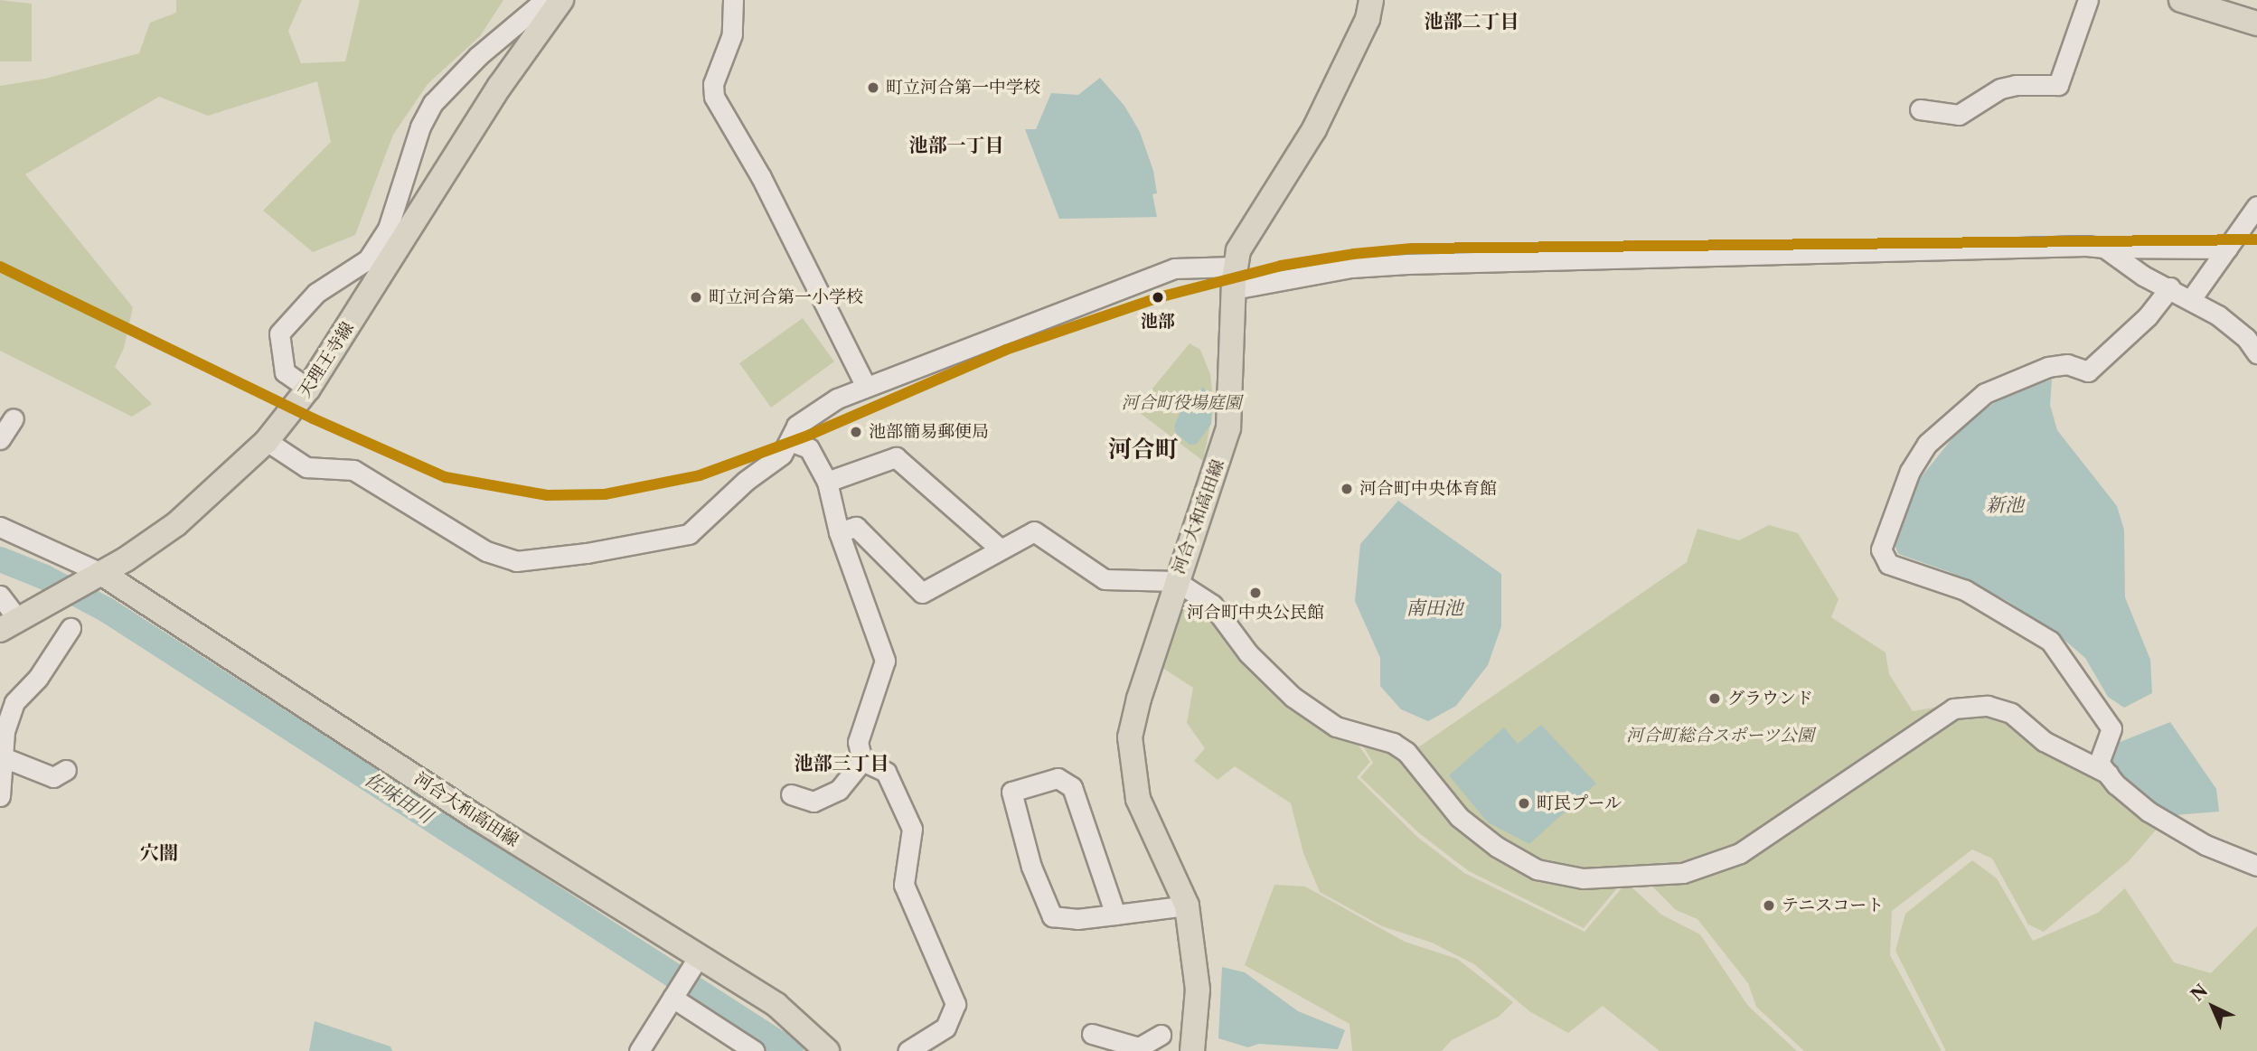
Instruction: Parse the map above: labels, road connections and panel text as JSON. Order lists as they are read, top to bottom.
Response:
{
  "streets": {
    "main road": ["天理王寺線", "河合大和高田線"]
  },
  "crossings": [
    ["天理王寺線", "河合大和高田線"]
  ],
  "districts": [
    "池部二丁目",
    "池部一丁目",
    "河合町",
    "池部三丁目",
    "穴闇"
  ],
  "water": ["新池", "南田池", "佐味田川"],
  "parks": ["河合町役場庭園", "河合町総合スポーツ公園"],
  "places": [
    "町立河合第一中学校",
    "町立河合第一小学校",
    "池部",
    "池部簡易郵便局",
    "河合町中央体育館",
    "河合町中央公民館",
    "グラウンド",
    "町民プール",
    "テニスコート"
  ],
  "north": "top left"
}
